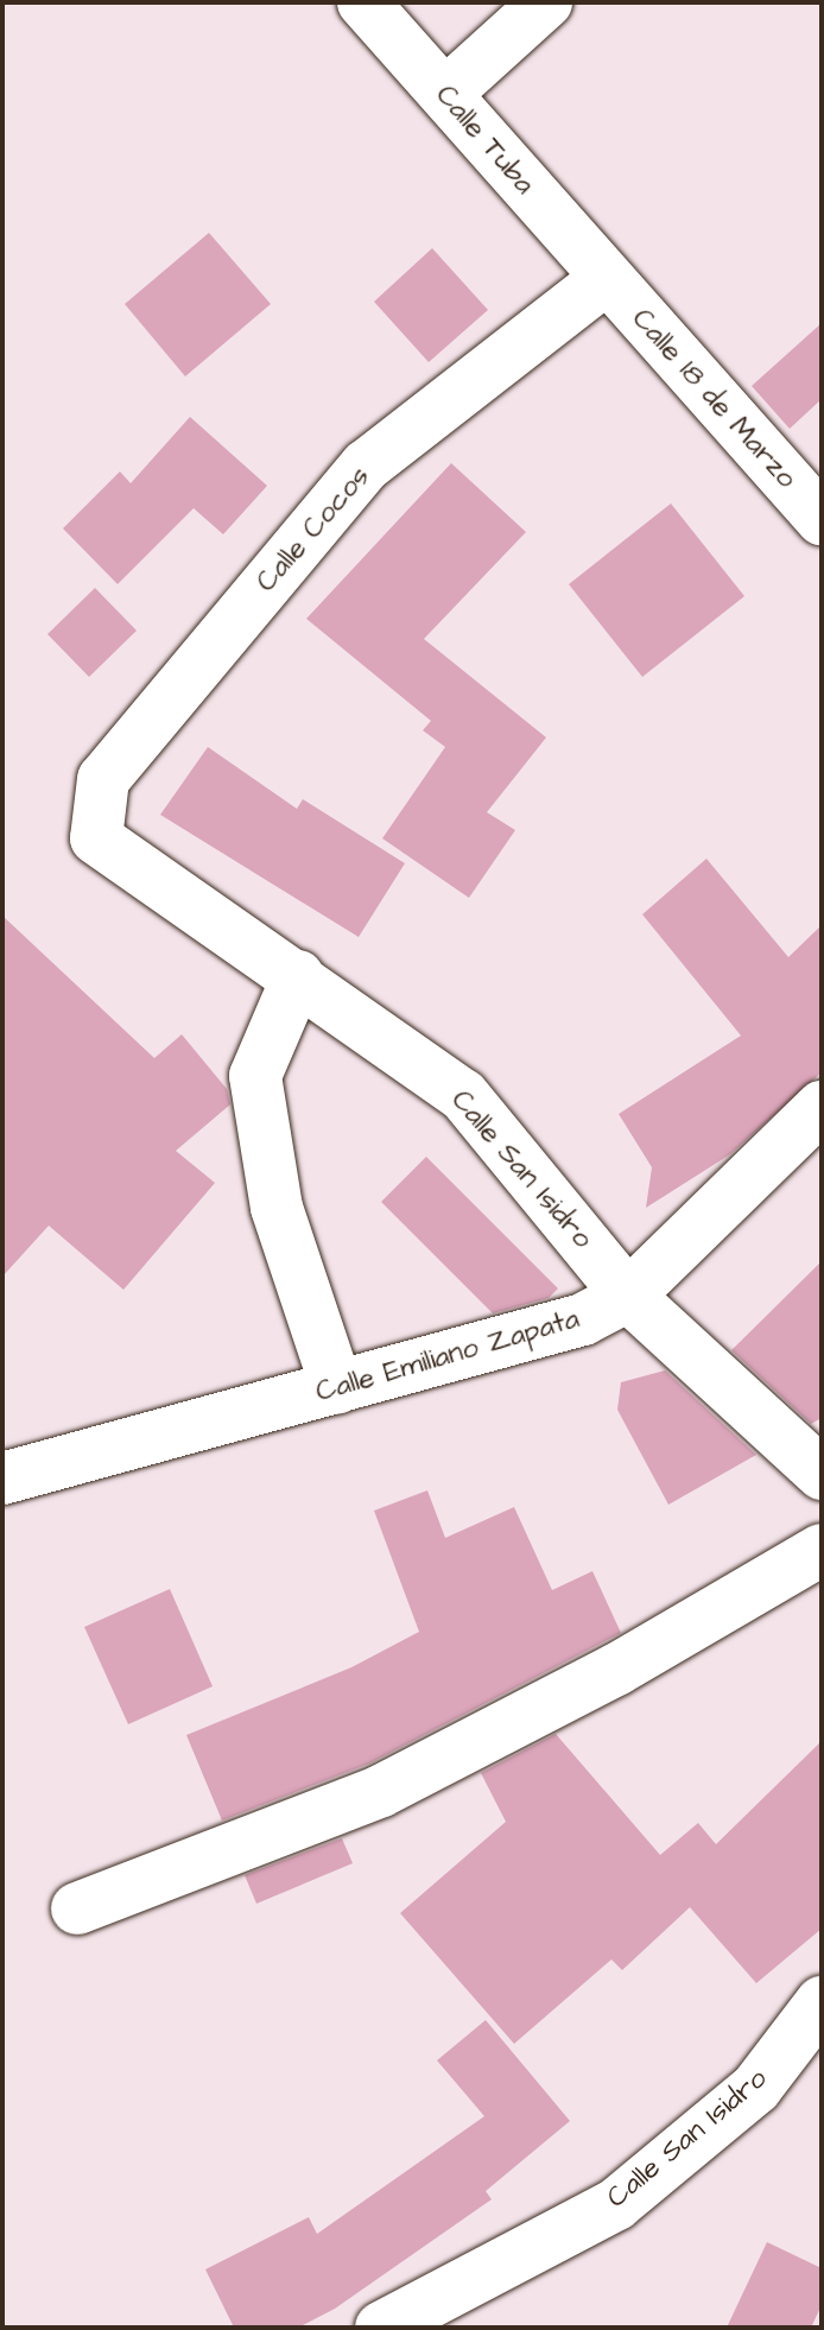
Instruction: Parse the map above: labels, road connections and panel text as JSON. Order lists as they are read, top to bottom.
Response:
{
  "streets": {
    "street": [
      "Calle Tuba",
      "Calle 18 de Marzo",
      "Calle Cocos",
      "Calle San Isidro",
      "Calle Emiliano Zapata"
    ]
  },
  "crossings": [
    ["Calle Tuba", "Calle 18 de Marzo"],
    ["Calle Tuba", "Calle Cocos"],
    ["Calle 18 de Marzo", "Calle Cocos"],
    ["Calle Cocos", "Calle San Isidro"],
    ["Calle San Isidro", "Calle Emiliano Zapata"]
  ]
}
